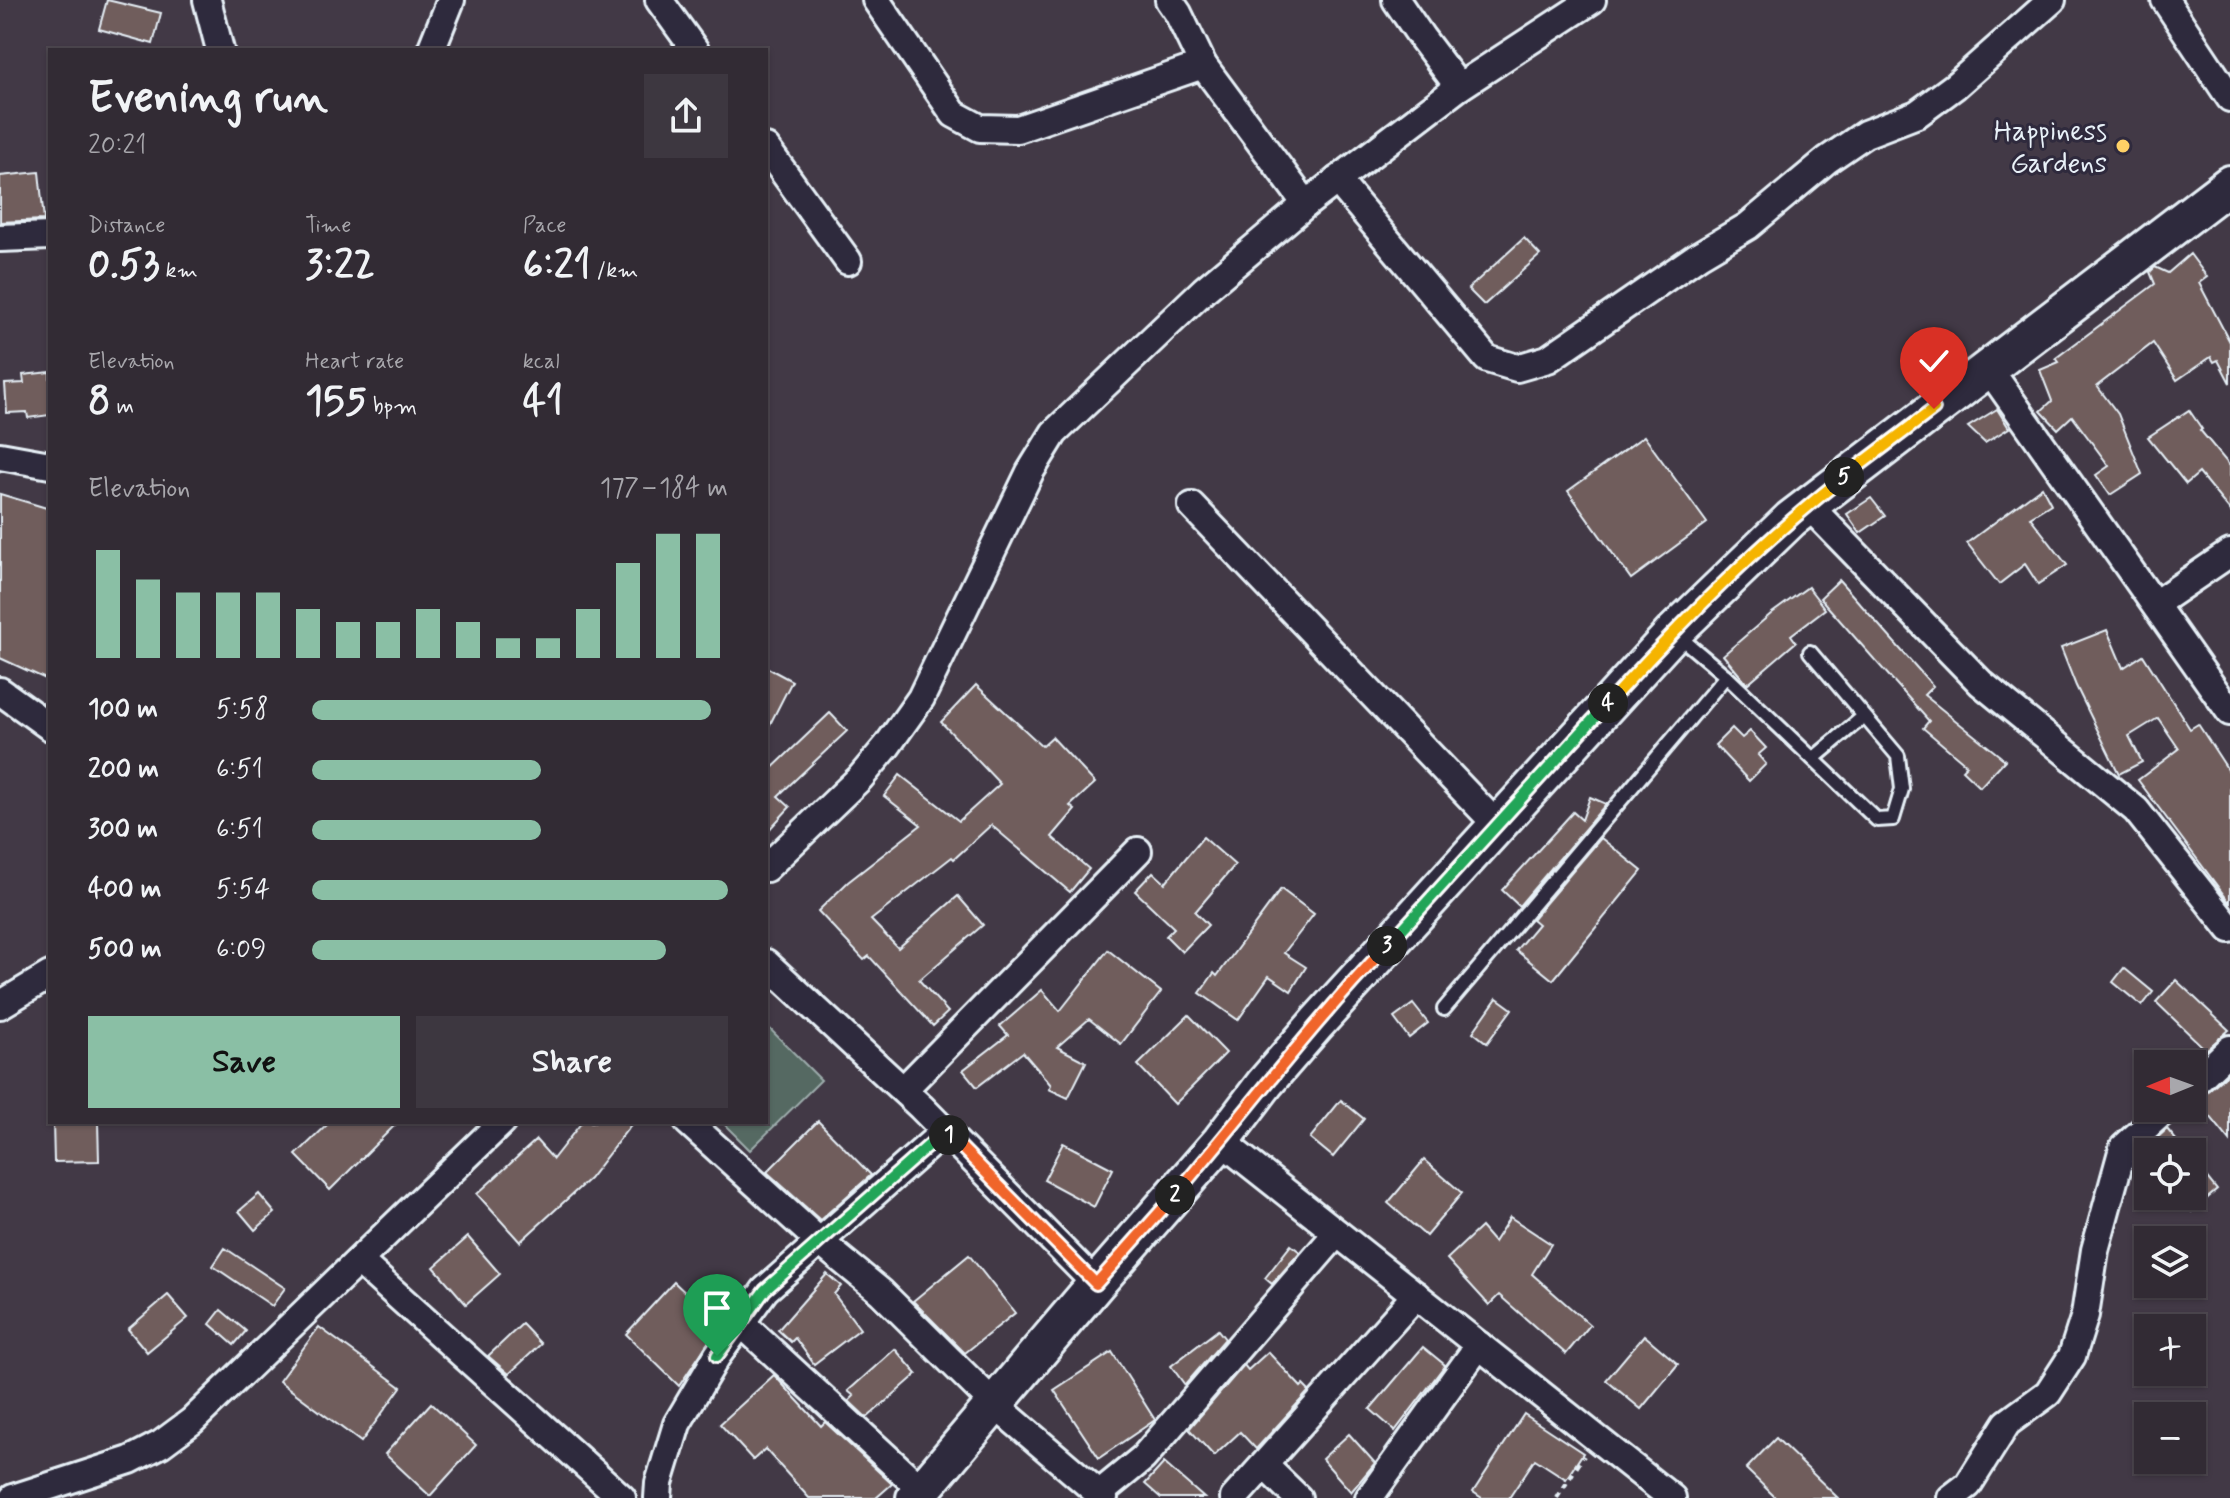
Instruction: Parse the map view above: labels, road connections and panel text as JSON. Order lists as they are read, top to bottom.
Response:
{
  "places": ["Happiness Gardens"],
  "north": "left",
  "page": {
    "heading": ["Evening run", "20:21"],
    "stats": [
      ["Distance", "0.53 km"],
      ["Time", "3:22"],
      ["Pace", "6:21 /km"],
      ["Elevation", "8 m"],
      ["Heart rate", "155 bpm"],
      ["kcal", "41"]
    ],
    "chart": ["Elevation", "177–184 m"],
    "pins": [
      "5",
      "4",
      "3",
      "1",
      "2"
    ],
    "list": [
      {
        "name": "100 m",
        "note": "5:58"
      },
      {
        "name": "200 m",
        "note": "6:51"
      },
      {
        "name": "300 m",
        "note": "6:51"
      },
      {
        "name": "400 m",
        "note": "5:54"
      },
      {
        "name": "500 m",
        "note": "6:09"
      }
    ],
    "buttons": ["Save", "Share"],
    "map_buttons": ["+", "−"]
  }
}
